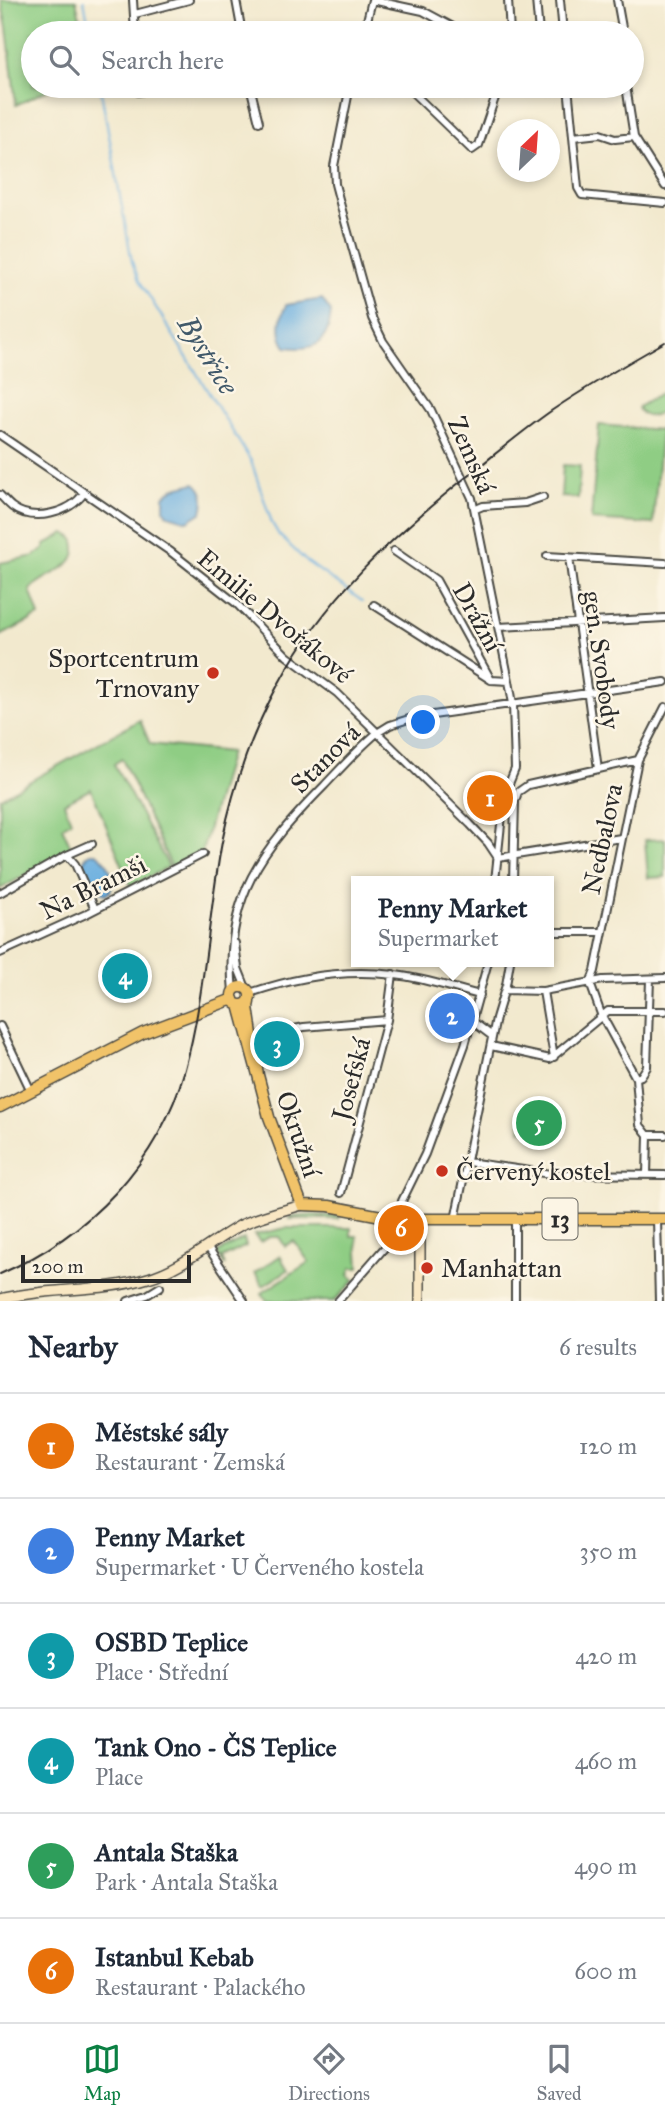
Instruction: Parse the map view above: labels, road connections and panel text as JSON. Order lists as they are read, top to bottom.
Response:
{
  "streets": {
    "main road": ["Okružní", "13"],
    "street": [
      "Zemská",
      "Emilie Dvořákové",
      "Drážní",
      "gen. Svobody",
      "Stanová",
      "Nedbalova",
      "Na Bramši",
      "Josefská"
    ]
  },
  "crossings": [
    ["Zemská", "Emilie Dvořákové"],
    ["Zemská", "Stanová"],
    ["Emilie Dvořákové", "Stanová"],
    ["gen. Svobody", "Stanová"],
    ["Stanová", "Okružní"],
    ["Okružní", "13"]
  ],
  "water": ["Bystřice"],
  "places": ["Sportcentrum Trnovany", "Červený kostel", "Manhattan"],
  "scale_bar": "200 m",
  "north": "top right",
  "page": {
    "search": "Search here",
    "pins": [
      "1",
      "4",
      "2",
      "3",
      "5",
      "6"
    ],
    "popup": ["Penny Market", "Supermarket"],
    "scale": "200 m",
    "heading": ["Nearby", "6 results"],
    "list": [
      {
        "mark": "1",
        "name": "Městské sály",
        "note": "Restaurant · Zemská",
        "value": "120 m"
      },
      {
        "mark": "2",
        "name": "Penny Market",
        "note": "Supermarket · U Červeného kostela",
        "value": "350 m"
      },
      {
        "mark": "3",
        "name": "OSBD Teplice",
        "note": "Place · Střední",
        "value": "420 m"
      },
      {
        "mark": "4",
        "name": "Tank Ono - ČS Teplice",
        "note": "Place",
        "value": "460 m"
      },
      {
        "mark": "5",
        "name": "Antala Staška",
        "note": "Park · Antala Staška",
        "value": "490 m"
      },
      {
        "mark": "6",
        "name": "Istanbul Kebab",
        "note": "Restaurant · Palackého",
        "value": "600 m"
      }
    ],
    "nav": ["Map", "Directions", "Saved"]
  }
}
